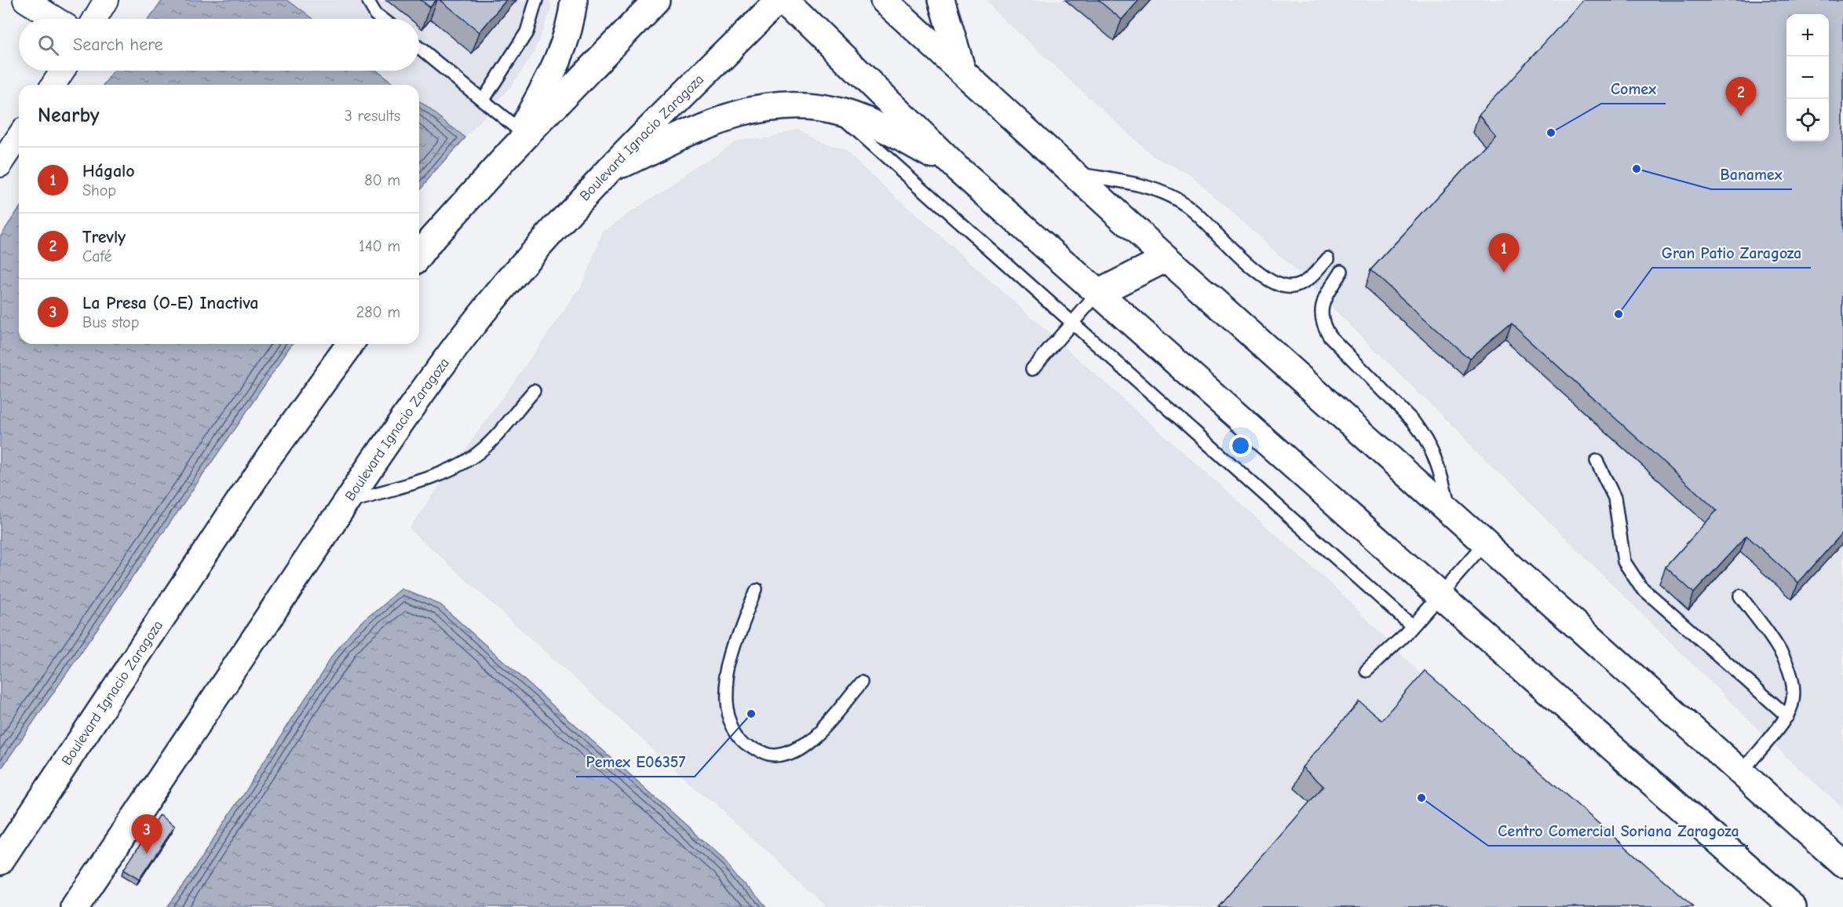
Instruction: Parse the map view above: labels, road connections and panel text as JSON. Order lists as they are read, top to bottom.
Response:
{
  "streets": {
    "main road": ["Boulevard Ignacio Zaragoza"]
  },
  "places": [
    "Comex",
    "Banamex",
    "Gran Patio Zaragoza",
    "Pemex E06357",
    "Centro Comercial Soriana Zaragoza"
  ],
  "page": {
    "map_buttons": ["+", "−"],
    "search": "Search here",
    "pins": ["2", "1", "3"],
    "heading": ["Nearby", "3 results"],
    "list": [
      {
        "mark": "1",
        "name": "Hágalo",
        "note": "Shop",
        "value": "80 m"
      },
      {
        "mark": "2",
        "name": "Trevly",
        "note": "Café",
        "value": "140 m"
      },
      {
        "mark": "3",
        "name": "La Presa (O-E) Inactiva",
        "note": "Bus stop",
        "value": "280 m"
      }
    ]
  }
}
